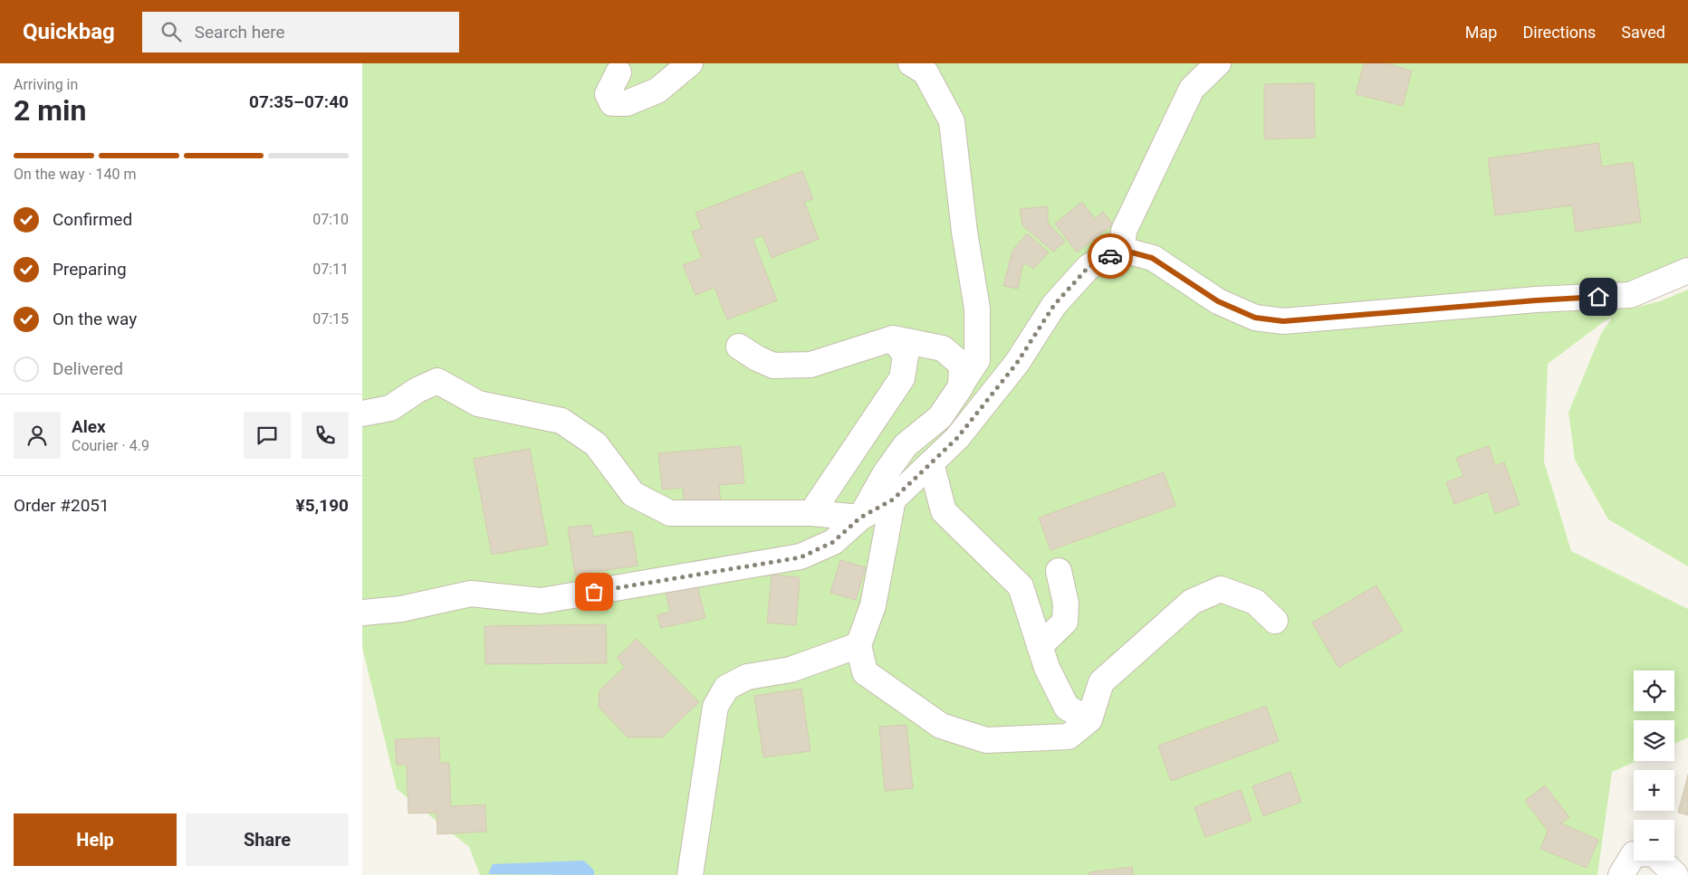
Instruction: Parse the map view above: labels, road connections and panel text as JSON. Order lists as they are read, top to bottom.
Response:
{
  "page": {
    "header": "Quickbag",
    "search": "Search here",
    "nav": ["Map", "Directions", "Saved"],
    "heading": ["2 min", "Arriving in", "07:35–07:40"],
    "panel": [
      "Alex",
      "Courier · 4.9",
      "Order #2051",
      "¥5,190"
    ],
    "bar": "On the way · 140 m",
    "list": [
      ["Confirmed", "07:10"],
      ["Preparing", "07:11"],
      ["On the way", "07:15"],
      "Delivered"
    ],
    "map_buttons": ["+", "−"],
    "buttons": ["Help", "Share"]
  }
}
